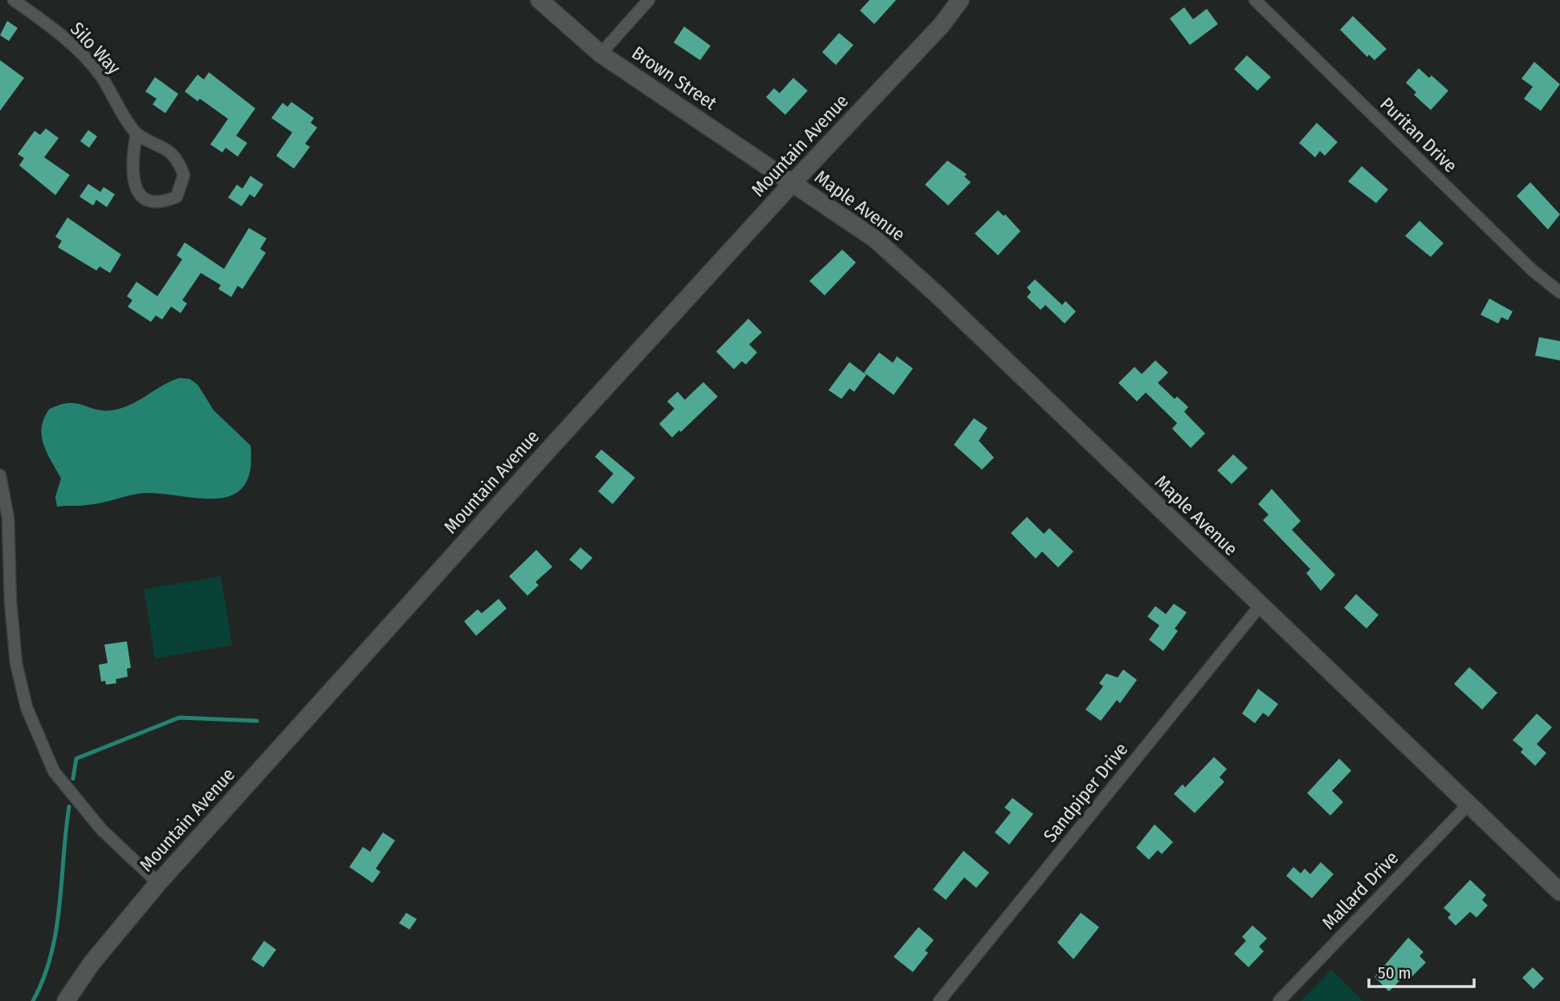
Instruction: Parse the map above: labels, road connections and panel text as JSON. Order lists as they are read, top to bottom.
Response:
{
  "streets": {
    "street": [
      "Silo Way",
      "Brown Street",
      "Puritan Drive",
      "Mountain Avenue",
      "Maple Avenue",
      "Sandpiper Drive",
      "Mallard Drive"
    ]
  },
  "crossings": [
    ["Brown Street", "Mountain Avenue"],
    ["Brown Street", "Maple Avenue"],
    ["Mountain Avenue", "Maple Avenue"],
    ["Maple Avenue", "Sandpiper Drive"],
    ["Maple Avenue", "Mallard Drive"]
  ],
  "scale_bar": "50 m"
}
